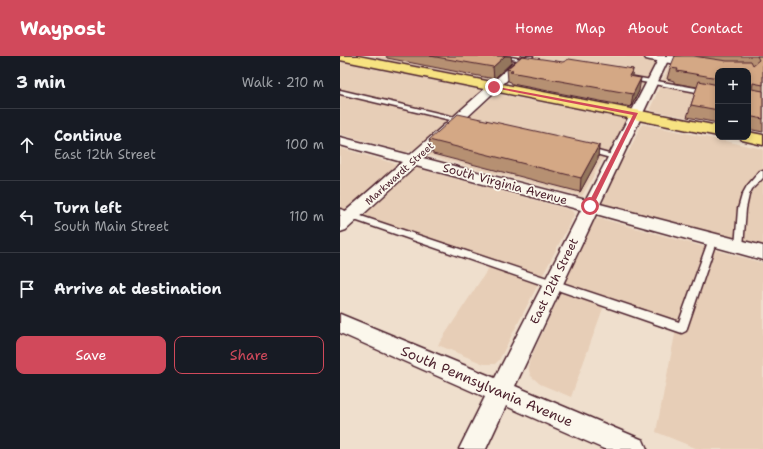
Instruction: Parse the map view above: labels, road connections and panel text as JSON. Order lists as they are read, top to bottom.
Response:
{
  "streets": {
    "street": [
      "Markwardt Street",
      "South Virginia Avenue",
      "East 12th Street",
      "South Pennsylvania Avenue"
    ]
  },
  "crossings": [
    ["Markwardt Street", "South Virginia Avenue"],
    ["South Virginia Avenue", "East 12th Street"],
    ["East 12th Street", "South Pennsylvania Avenue"]
  ],
  "page": {
    "header": "Waypost",
    "nav": [
      "Home",
      "Map",
      "About",
      "Contact"
    ],
    "heading": ["3 min", "Walk · 210 m"],
    "map_buttons": ["+", "−"],
    "list": [
      ["Continue", "East 12th Street", "100 m"],
      ["Turn left", "South Main Street", "110 m"],
      "Arrive at destination"
    ],
    "buttons": ["Save", "Share"]
  }
}
